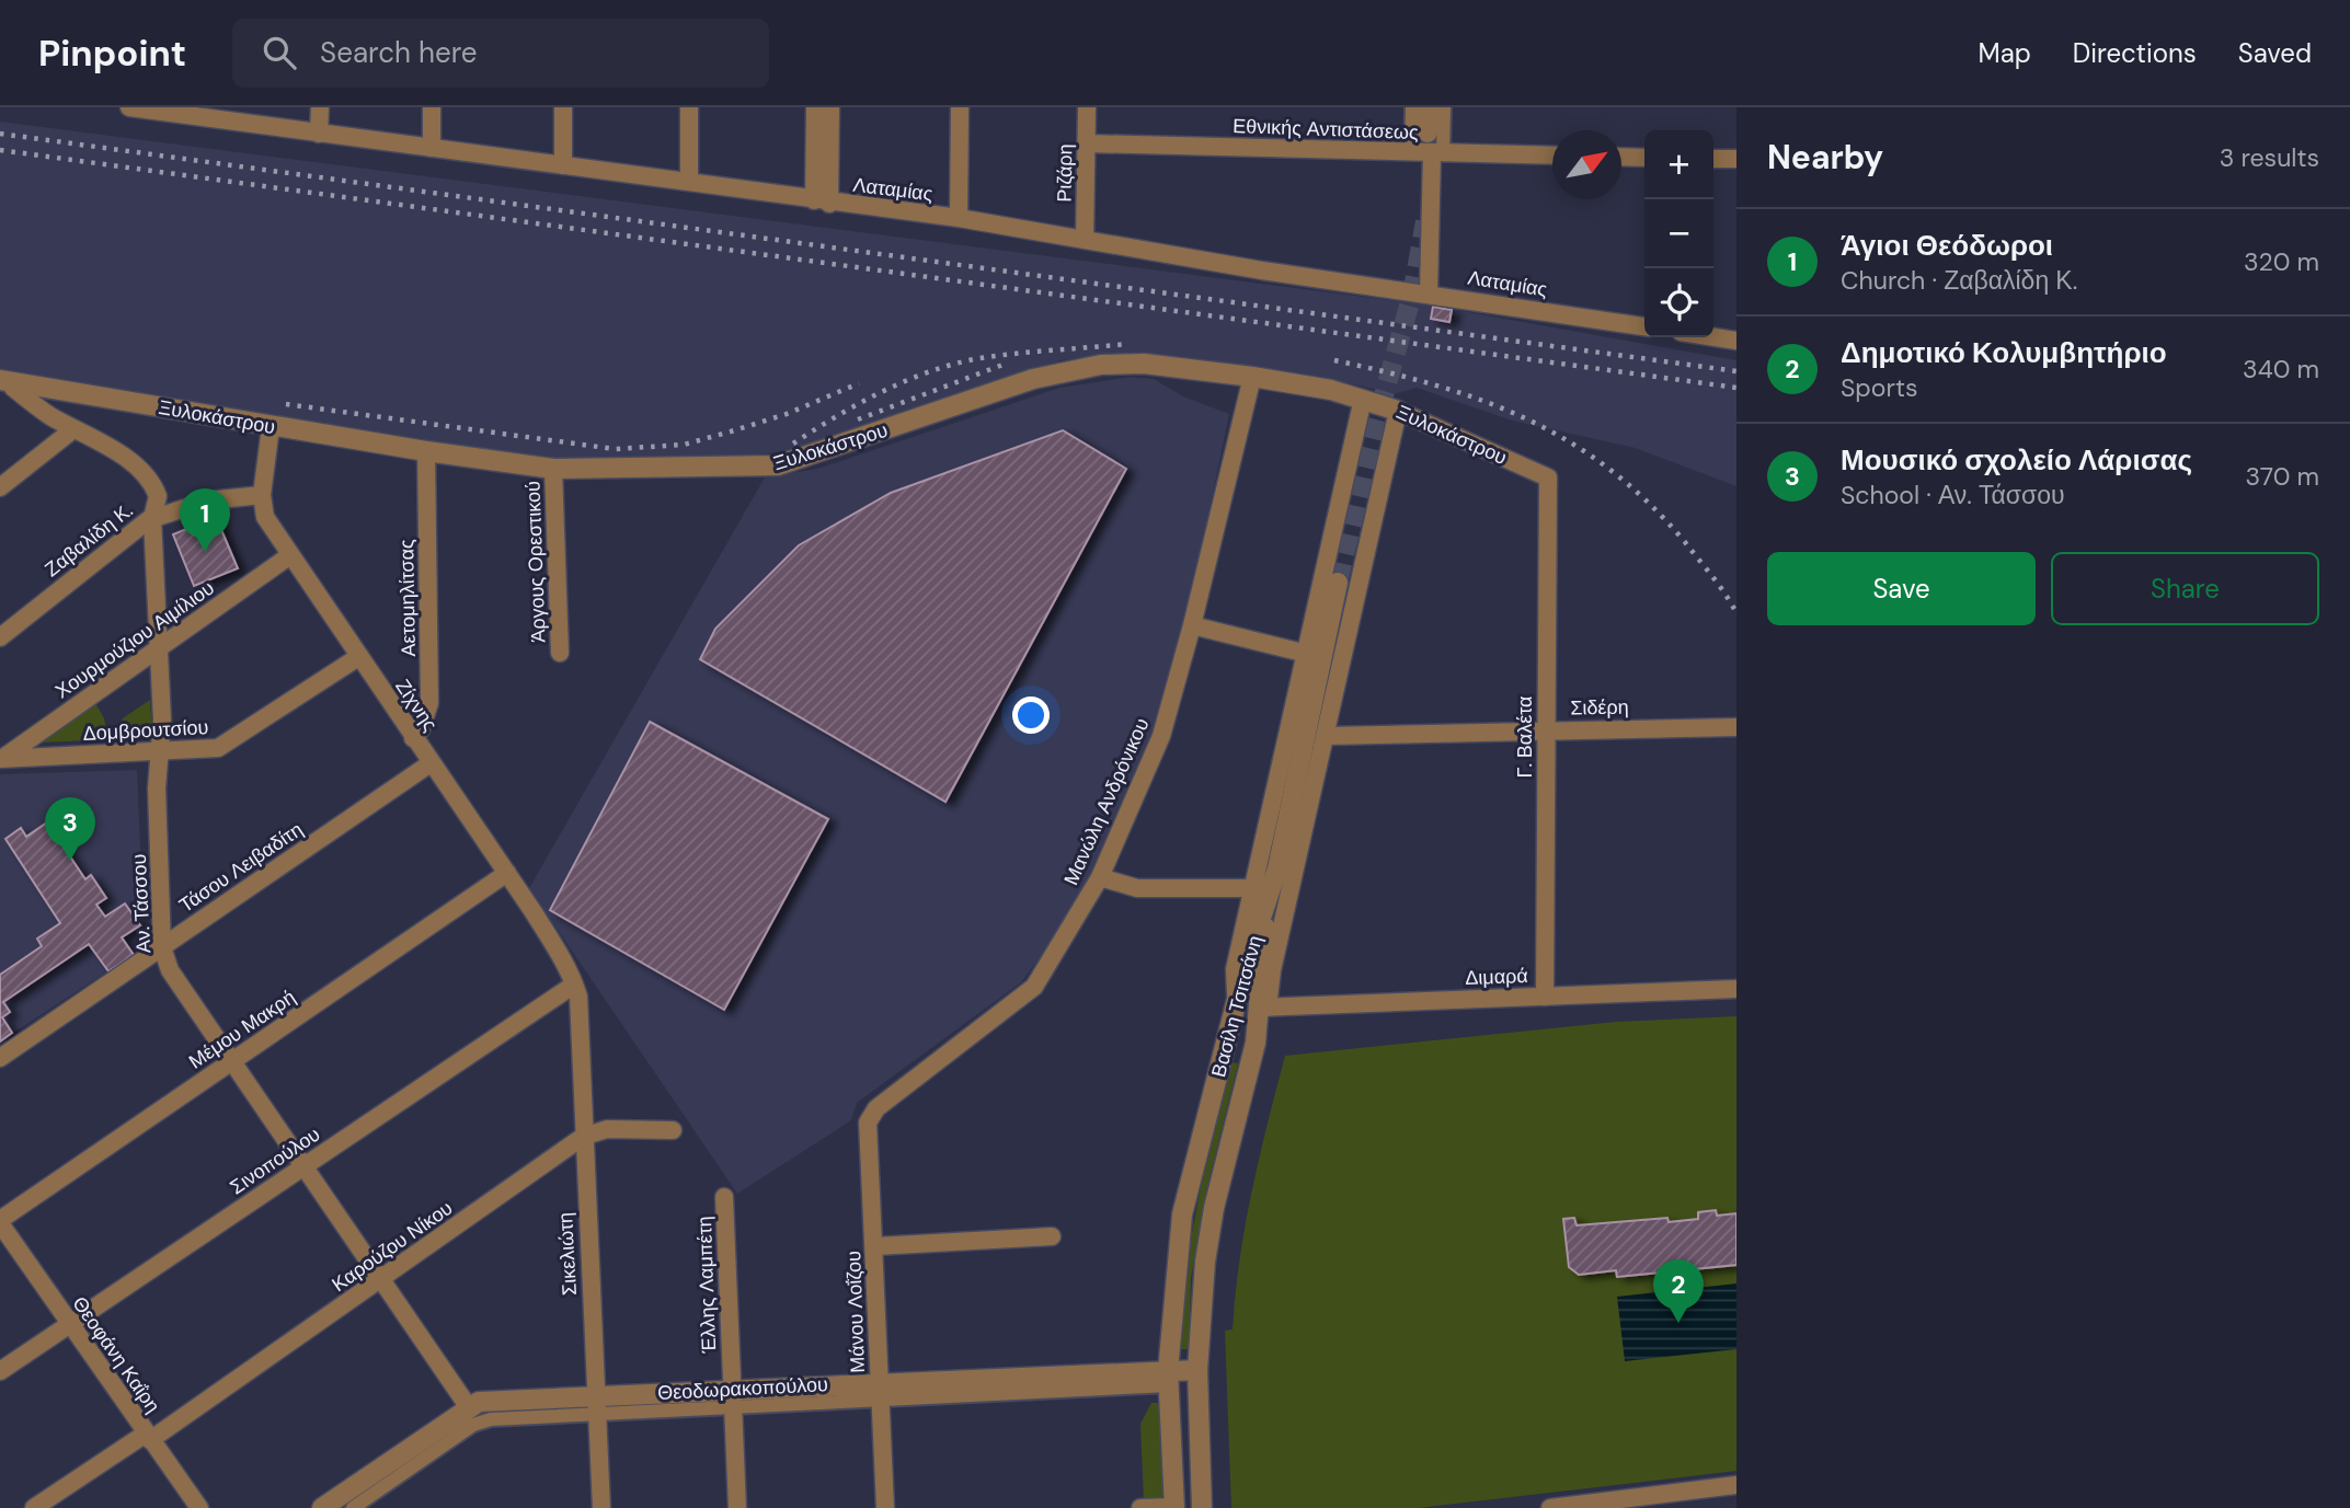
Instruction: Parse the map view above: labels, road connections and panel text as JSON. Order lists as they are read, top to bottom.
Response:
{
  "streets": {
    "street": [
      "Εθνικής Αντιστάσεως",
      "Ριζάρη",
      "Λαταμίας",
      "Ξυλοκάστρου",
      "Ζαβαλίδη Κ.",
      "Άργους Ορεστικού",
      "Αετομηλίτσας",
      "Χουρμούζιου Αιμίλιου",
      "Ζίχνης",
      "Σιδέρη",
      "Δομβρουτσίου",
      "Γ. Βαλέτα",
      "Μανώλη Ανδρόνικου",
      "Τάσου Λειβαδίτη",
      "Αν. Τάσσου",
      "Διμαρά",
      "Βασίλη Τσιτσάνη",
      "Μέμου Μακρή",
      "Σινοπούλου",
      "Καρούζου Νίκου",
      "Σικελιώτη",
      "Έλλης Λαμπέτη",
      "Μάνου Λοΐζου",
      "Θεοφάνη Καΐρη",
      "Θεοδωρακοπούλου"
    ]
  },
  "crossings": [
    ["Εθνικής Αντιστάσεως", "Ριζάρη"],
    ["Ριζάρη", "Λαταμίας"],
    ["Ξυλοκάστρου", "Άργους Ορεστικού"],
    ["Ξυλοκάστρου", "Αετομηλίτσας"],
    ["Ξυλοκάστρου", "Ζίχνης"],
    ["Ξυλοκάστρου", "Γ. Βαλέτα"],
    ["Ξυλοκάστρου", "Μανώλη Ανδρόνικου"],
    ["Ξυλοκάστρου", "Αν. Τάσσου"],
    ["Ξυλοκάστρου", "Βασίλη Τσιτσάνη"],
    ["Ζαβαλίδη Κ.", "Ζίχνης"],
    ["Ζαβαλίδη Κ.", "Αν. Τάσσου"],
    ["Αετομηλίτσας", "Ζίχνης"],
    ["Χουρμούζιου Αιμίλιου", "Ζίχνης"],
    ["Χουρμούζιου Αιμίλιου", "Δομβρουτσίου"],
    ["Χουρμούζιου Αιμίλιου", "Αν. Τάσσου"],
    ["Ζίχνης", "Δομβρουτσίου"],
    ["Ζίχνης", "Τάσου Λειβαδίτη"],
    ["Ζίχνης", "Μέμου Μακρή"],
    ["Ζίχνης", "Σινοπούλου"],
    ["Ζίχνης", "Σικελιώτη"],
    ["Σιδέρη", "Γ. Βαλέτα"],
    ["Σιδέρη", "Βασίλη Τσιτσάνη"],
    ["Δομβρουτσίου", "Αν. Τάσσου"],
    ["Γ. Βαλέτα", "Διμαρά"],
    ["Μανώλη Ανδρόνικου", "Μάνου Λοΐζου"],
    ["Τάσου Λειβαδίτη", "Αν. Τάσσου"],
    ["Αν. Τάσσου", "Μέμου Μακρή"],
    ["Αν. Τάσσου", "Σινοπούλου"],
    ["Αν. Τάσσου", "Καρούζου Νίκου"],
    ["Αν. Τάσσου", "Θεοδωρακοπούλου"],
    ["Διμαρά", "Βασίλη Τσιτσάνη"],
    ["Βασίλη Τσιτσάνη", "Θεοδωρακοπούλου"],
    ["Μέμου Μακρή", "Θεοφάνη Καΐρη"],
    ["Σινοπούλου", "Σικελιώτη"],
    ["Σινοπούλου", "Θεοφάνη Καΐρη"],
    ["Καρούζου Νίκου", "Σικελιώτη"],
    ["Καρούζου Νίκου", "Θεοφάνη Καΐρη"],
    ["Σικελιώτη", "Θεοδωρακοπούλου"],
    ["Έλλης Λαμπέτη", "Θεοδωρακοπούλου"],
    ["Μάνου Λοΐζου", "Θεοδωρακοπούλου"]
  ],
  "north": "top right",
  "page": {
    "header": "Pinpoint",
    "search": "Search here",
    "nav": ["Map", "Directions", "Saved"],
    "heading": ["Nearby", "3 results"],
    "map_buttons": ["+", "−"],
    "list": [
      {
        "mark": "1",
        "name": "Άγιοι Θεόδωροι",
        "note": "Church · Ζαβαλίδη Κ.",
        "value": "320 m"
      },
      {
        "mark": "2",
        "name": "Δημοτικό Κολυμβητήριο",
        "note": "Sports",
        "value": "340 m"
      },
      {
        "mark": "3",
        "name": "Μουσικό σχολείο Λάρισας",
        "note": "School · Αν. Τάσσου",
        "value": "370 m"
      }
    ],
    "pins": ["1", "3", "2"],
    "buttons": ["Save", "Share"]
  }
}
